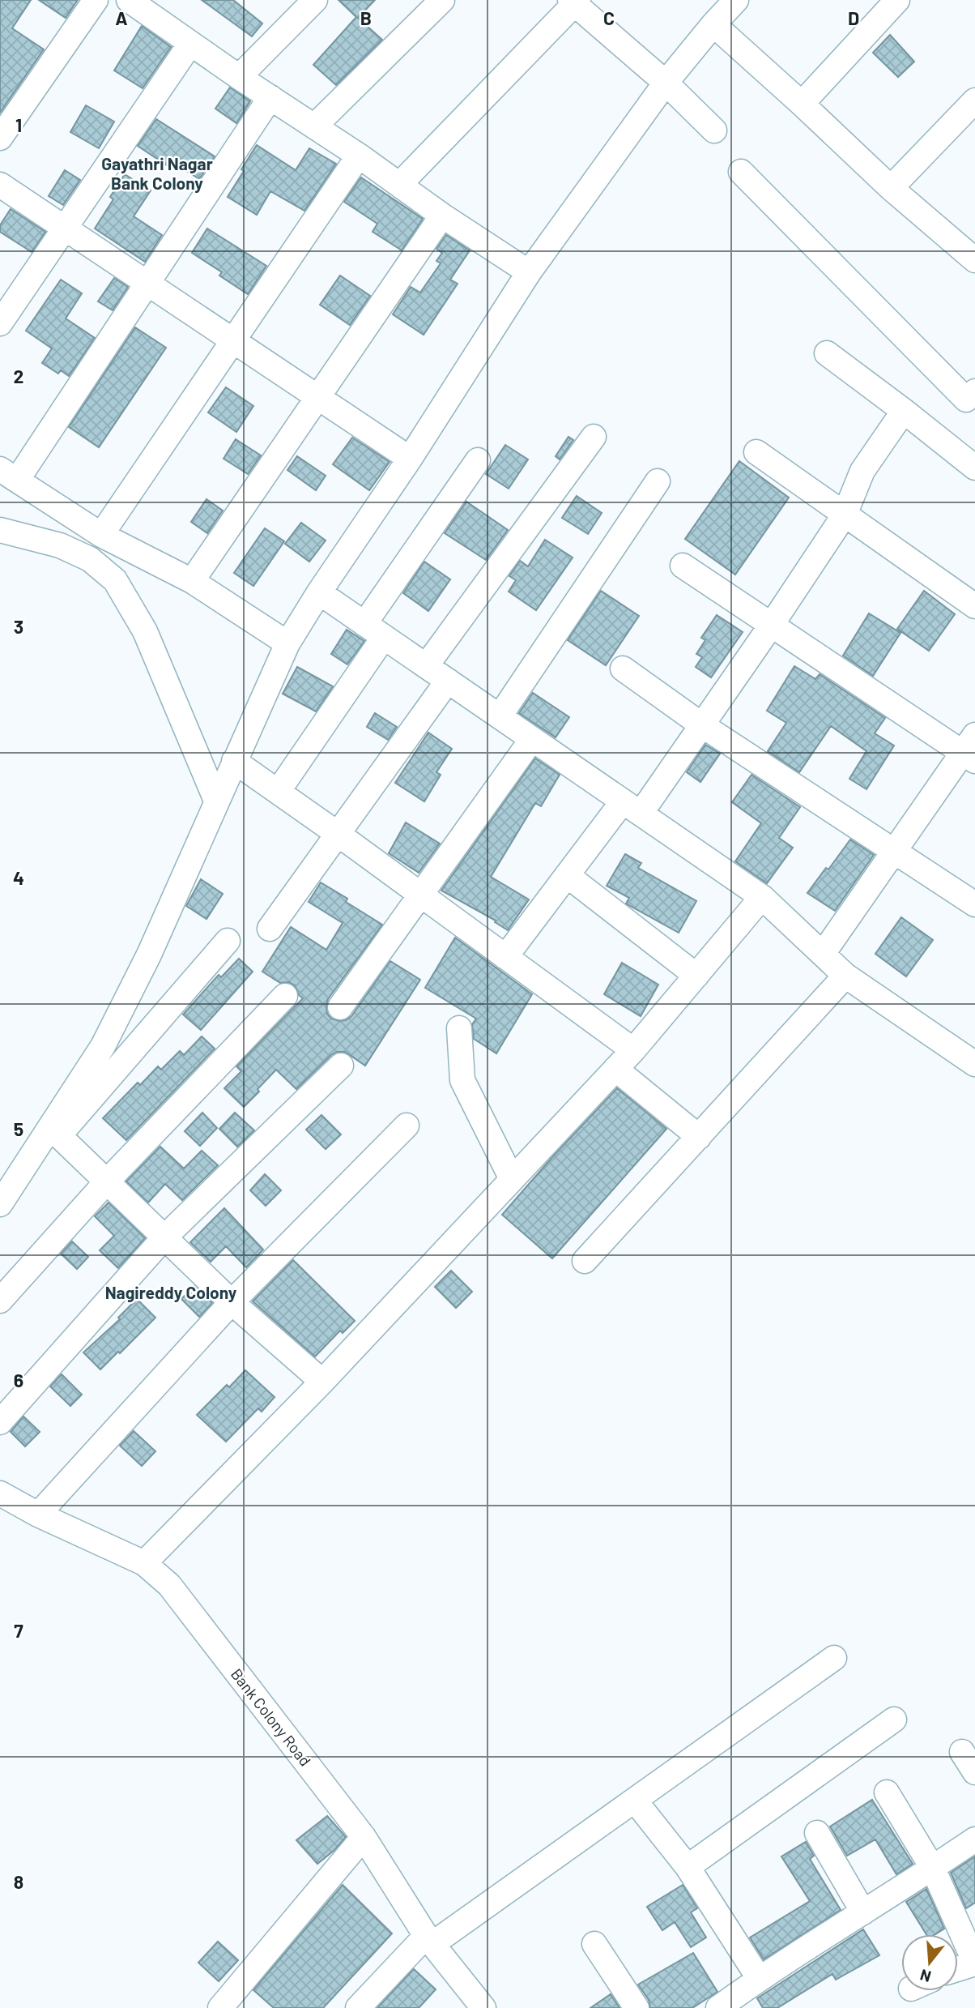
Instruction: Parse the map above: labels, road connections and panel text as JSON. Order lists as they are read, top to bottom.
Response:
{
  "streets": {
    "street": ["Bank Colony Road"]
  },
  "districts": ["Gayathri Nagar Bank Colony", "Nagireddy Colony"],
  "north": "bottom",
  "grid": {
    "columns": [
      "A",
      "B",
      "C",
      "D"
    ],
    "rows": [
      "1",
      "2",
      "3",
      "4",
      "5",
      "6",
      "7",
      "8"
    ]
  }
}
